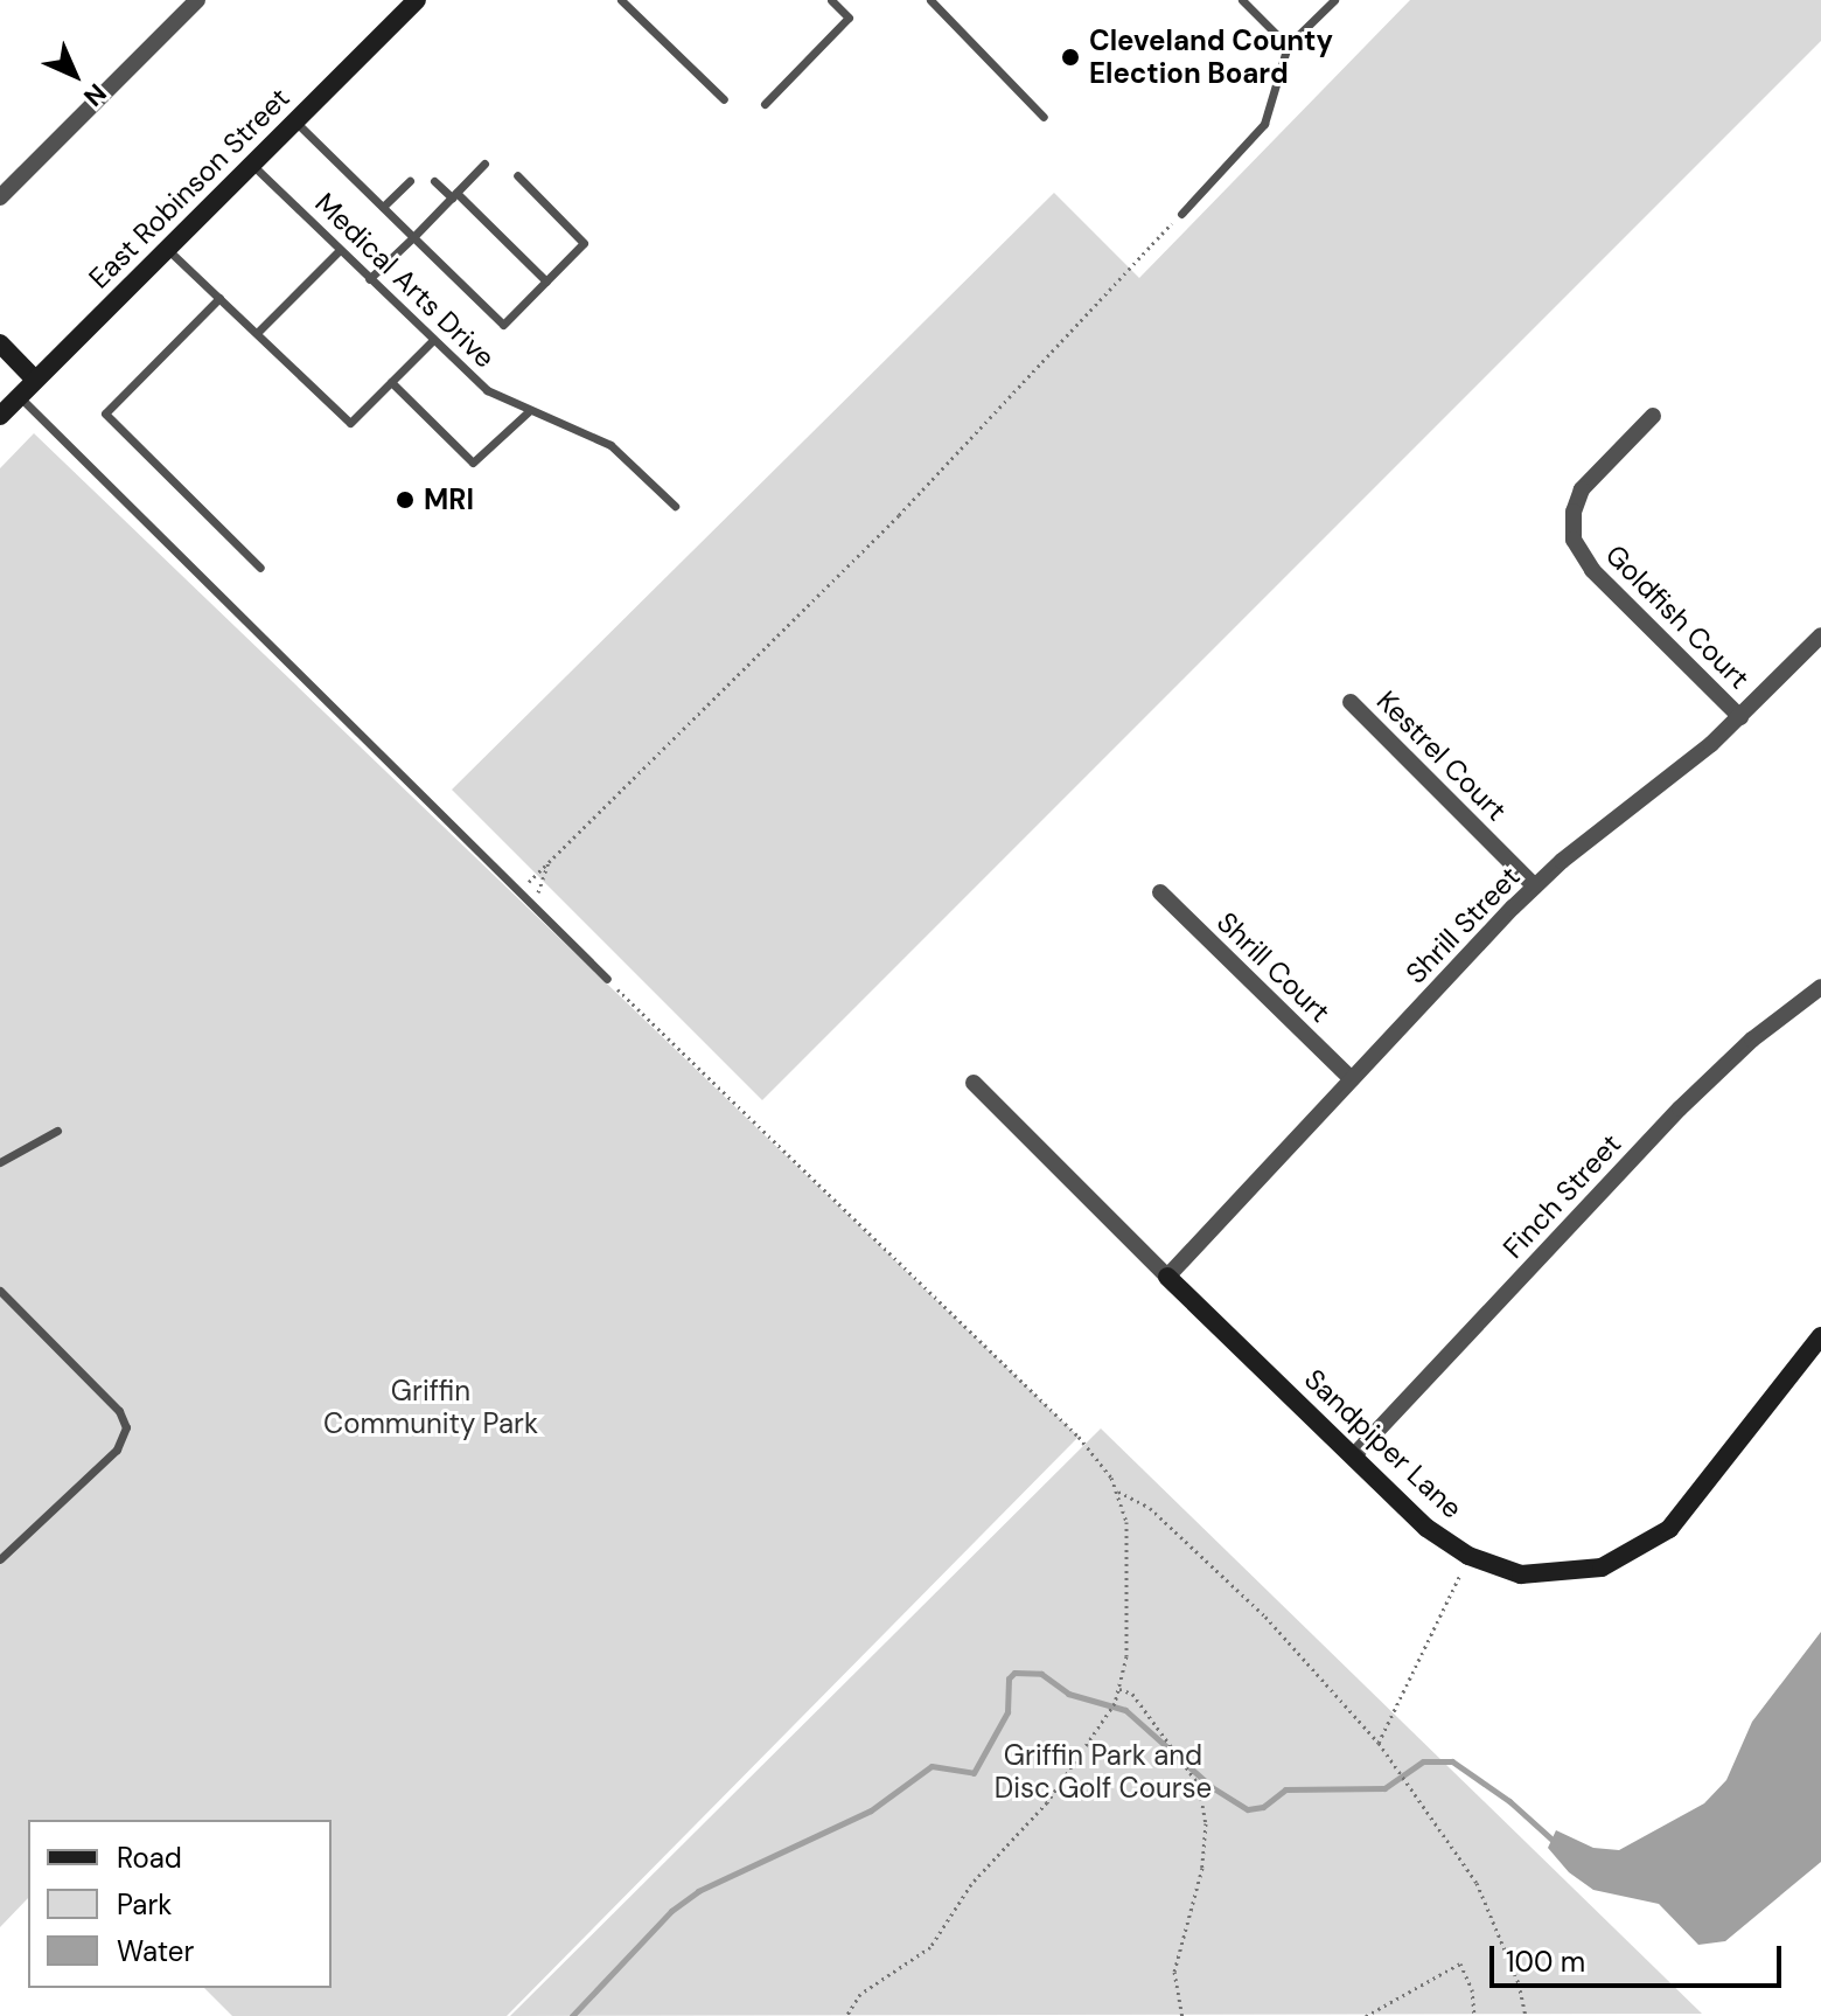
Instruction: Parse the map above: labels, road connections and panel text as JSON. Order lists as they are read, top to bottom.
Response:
{
  "streets": {
    "street": [
      "East Robinson Street",
      "Goldfish Court",
      "Kestrel Court",
      "Shrill Street",
      "Shrill Court",
      "Finch Street",
      "Sandpiper Lane"
    ],
    "lane": ["Medical Arts Drive"]
  },
  "crossings": [
    ["East Robinson Street", "Medical Arts Drive"],
    ["Goldfish Court", "Shrill Street"],
    ["Kestrel Court", "Shrill Street"],
    ["Shrill Street", "Shrill Court"],
    ["Shrill Street", "Sandpiper Lane"],
    ["Finch Street", "Sandpiper Lane"]
  ],
  "parks": ["Griffin Community Park", "Griffin Park and Disc Golf Course"],
  "places": ["Cleveland County Election Board", "MRI"],
  "legend": ["Road", "Park", "Water"],
  "scale_bar": "100 m",
  "north": "bottom right"
}
